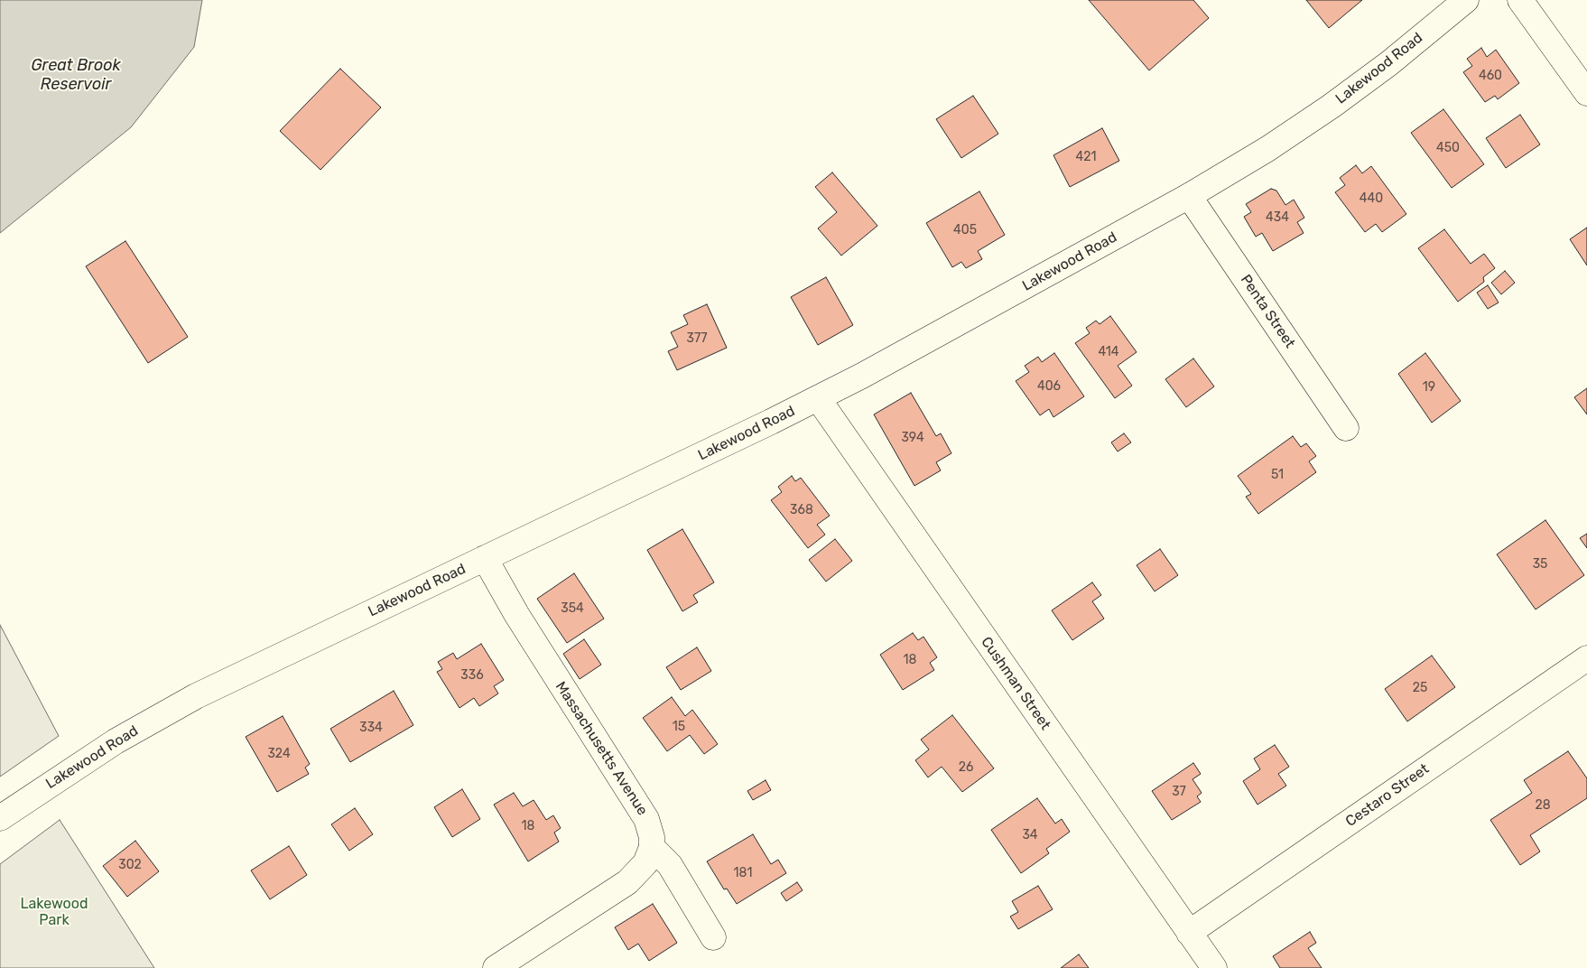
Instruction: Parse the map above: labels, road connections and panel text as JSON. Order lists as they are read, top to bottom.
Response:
{
  "streets": {
    "street": [
      "Lakewood Road",
      "Penta Street",
      "Cushman Street",
      "Massachusetts Avenue",
      "Cestaro Street"
    ]
  },
  "crossings": [
    ["Lakewood Road", "Penta Street"],
    ["Lakewood Road", "Cushman Street"],
    ["Lakewood Road", "Massachusetts Avenue"],
    ["Cushman Street", "Cestaro Street"]
  ],
  "water": ["Great Brook Reservoir"],
  "parks": ["Lakewood Park"],
  "house_numbers": [
    "460",
    "450",
    "421",
    "440",
    "434",
    "405",
    "377",
    "414",
    "406",
    "19",
    "394",
    "51",
    "368",
    "35",
    "354",
    "18",
    "336",
    "25",
    "15",
    "334",
    "324",
    "26",
    "37",
    "28",
    "18",
    "34",
    "302",
    "181"
  ]
}
